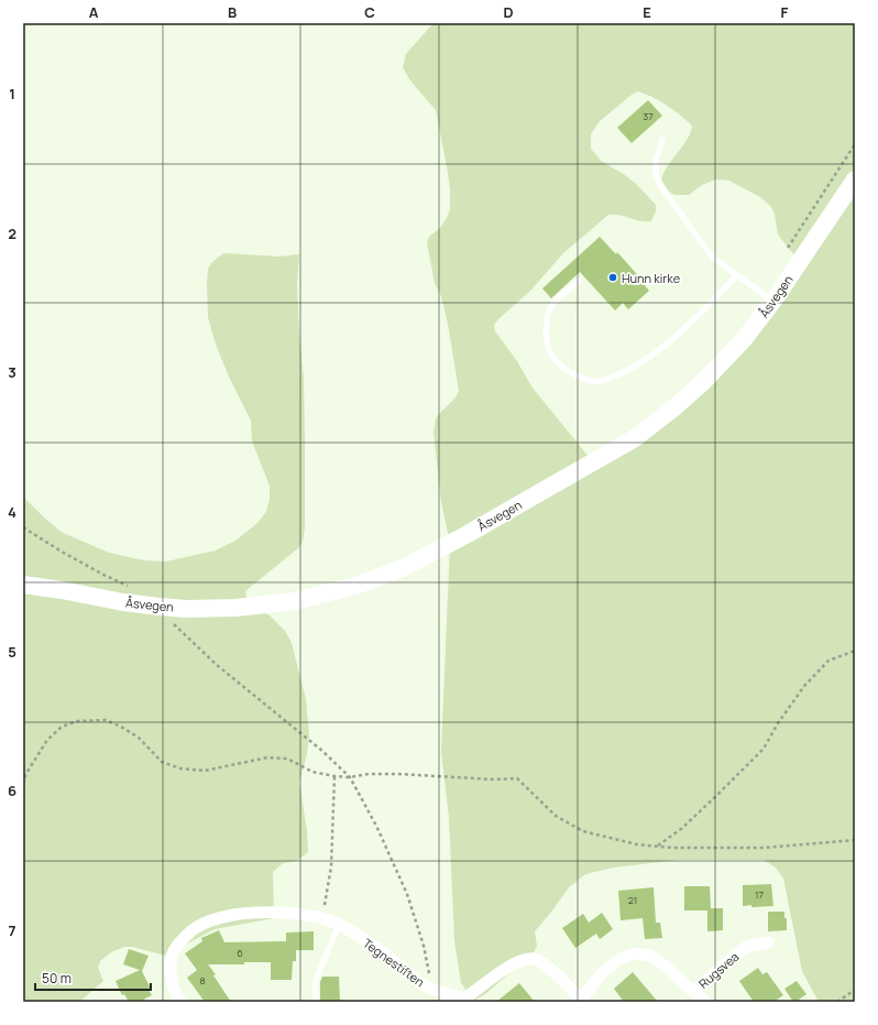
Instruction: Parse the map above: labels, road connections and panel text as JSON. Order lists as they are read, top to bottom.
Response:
{
  "streets": {
    "main road": ["Åsvegen"],
    "street": ["Tegnestiften", "Rugsvea"]
  },
  "crossings": [
    ["Tegnestiften", "Rugsvea"]
  ],
  "places": ["Hunn kirke"],
  "house_numbers": [
    "37",
    "17",
    "21",
    "6",
    "8"
  ],
  "scale_bar": "50 m",
  "grid": {
    "columns": [
      "A",
      "B",
      "C",
      "D",
      "E",
      "F"
    ],
    "rows": [
      "1",
      "2",
      "3",
      "4",
      "5",
      "6",
      "7"
    ]
  }
}
